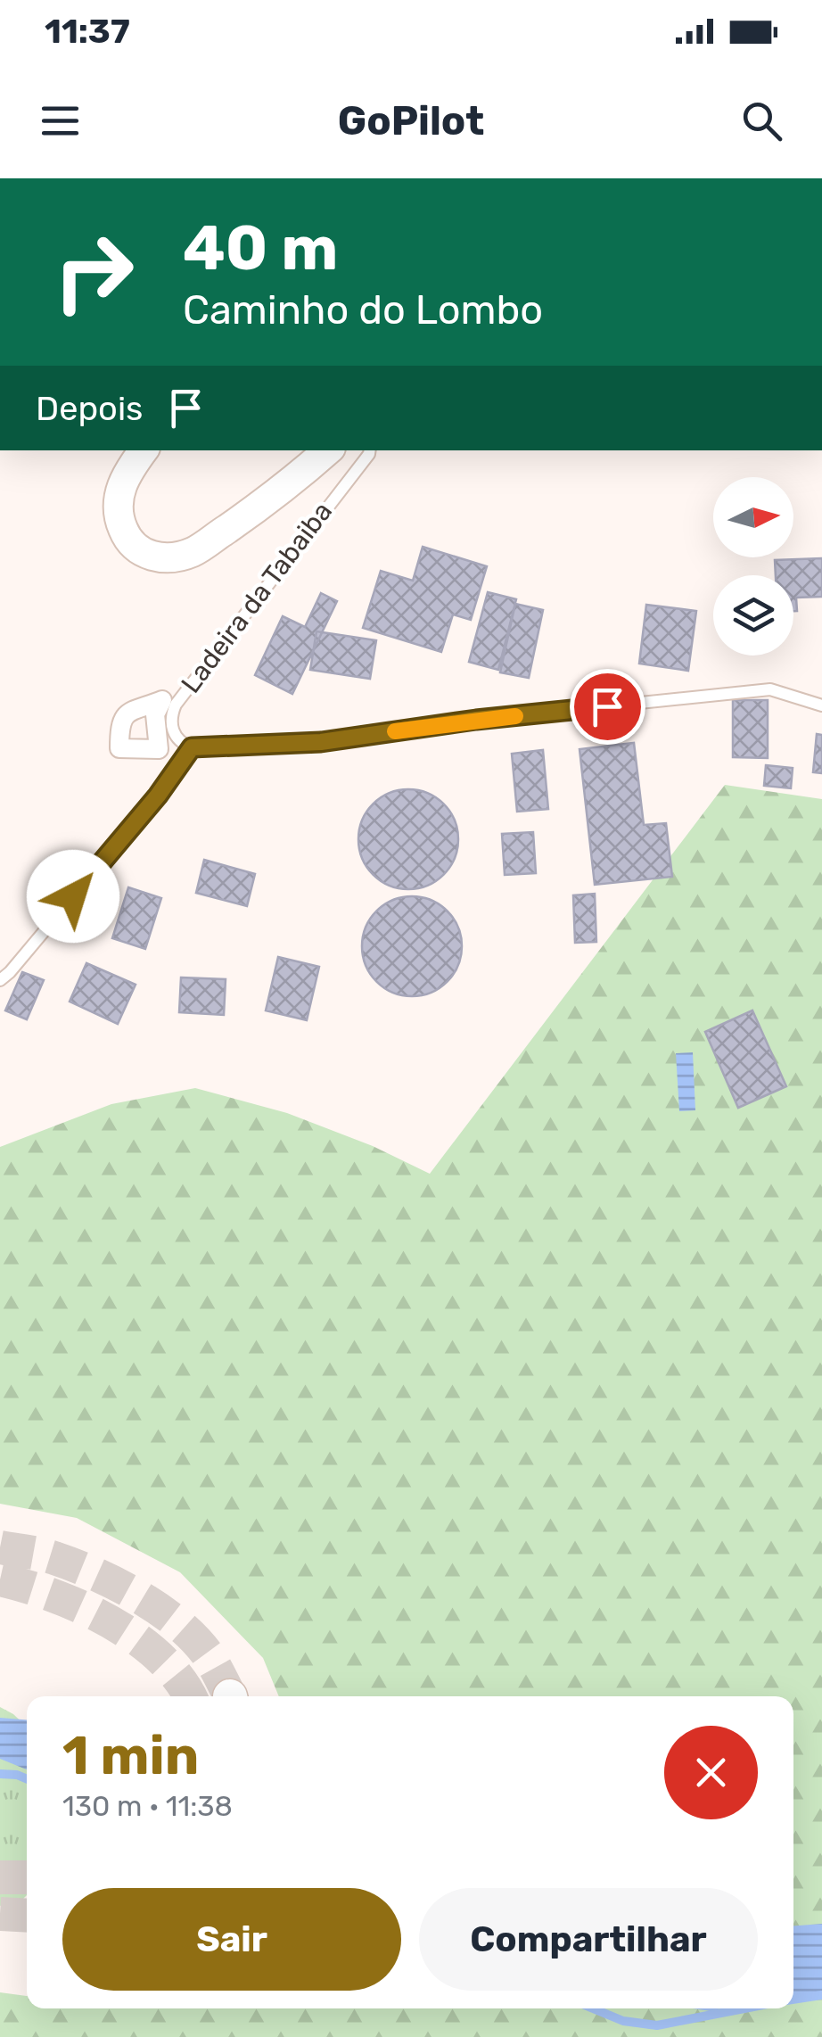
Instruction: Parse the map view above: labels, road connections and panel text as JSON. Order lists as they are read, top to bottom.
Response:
{
  "streets": {
    "lane": ["Ladeira da Tabaiba"]
  },
  "north": "right",
  "page": {
    "status": "11:37",
    "header": "GoPilot",
    "turn": ["40 m", "Caminho do Lombo"],
    "then": "Depois",
    "heading": ["1 min", "130 m · 11:38"],
    "buttons": ["Sair", "Compartilhar"]
  }
}
